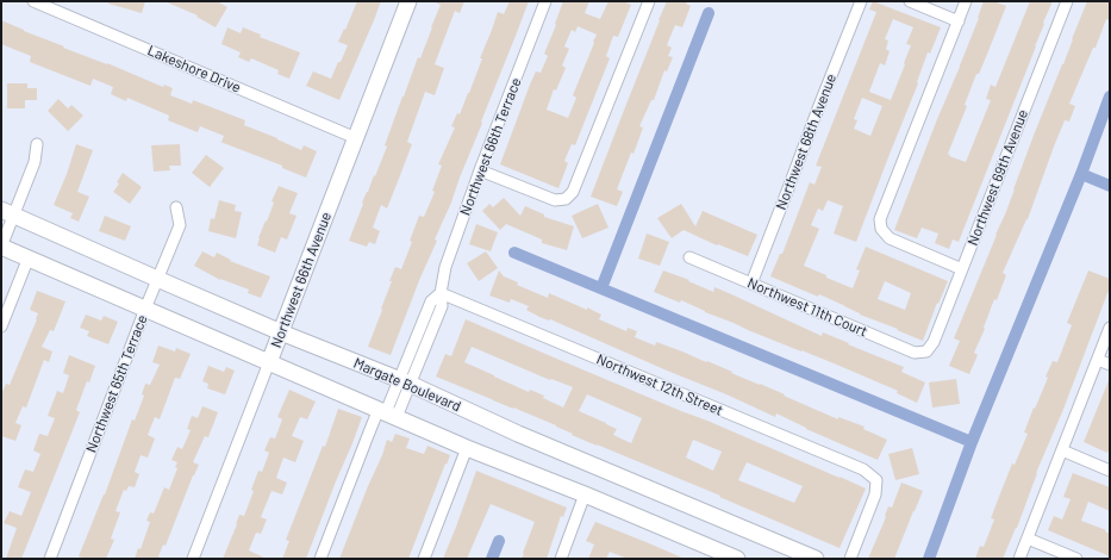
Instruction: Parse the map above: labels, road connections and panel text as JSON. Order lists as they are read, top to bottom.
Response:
{
  "streets": {
    "street": [
      "Lakeshore Drive",
      "Northwest 68th Avenue",
      "Northwest 66th Terrace",
      "Northwest 69th Avenue",
      "Northwest 66th Avenue",
      "Northwest 11th Court",
      "Northwest 65th Terrace",
      "Margate Boulevard",
      "Northwest 12th Street"
    ]
  },
  "crossings": [
    ["Lakeshore Drive", "Northwest 66th Avenue"],
    ["Northwest 68th Avenue", "Northwest 11th Court"],
    ["Northwest 66th Terrace", "Margate Boulevard"],
    ["Northwest 66th Terrace", "Northwest 12th Street"],
    ["Northwest 69th Avenue", "Northwest 11th Court"],
    ["Northwest 66th Avenue", "Margate Boulevard"],
    ["Northwest 65th Terrace", "Margate Boulevard"]
  ]
}
